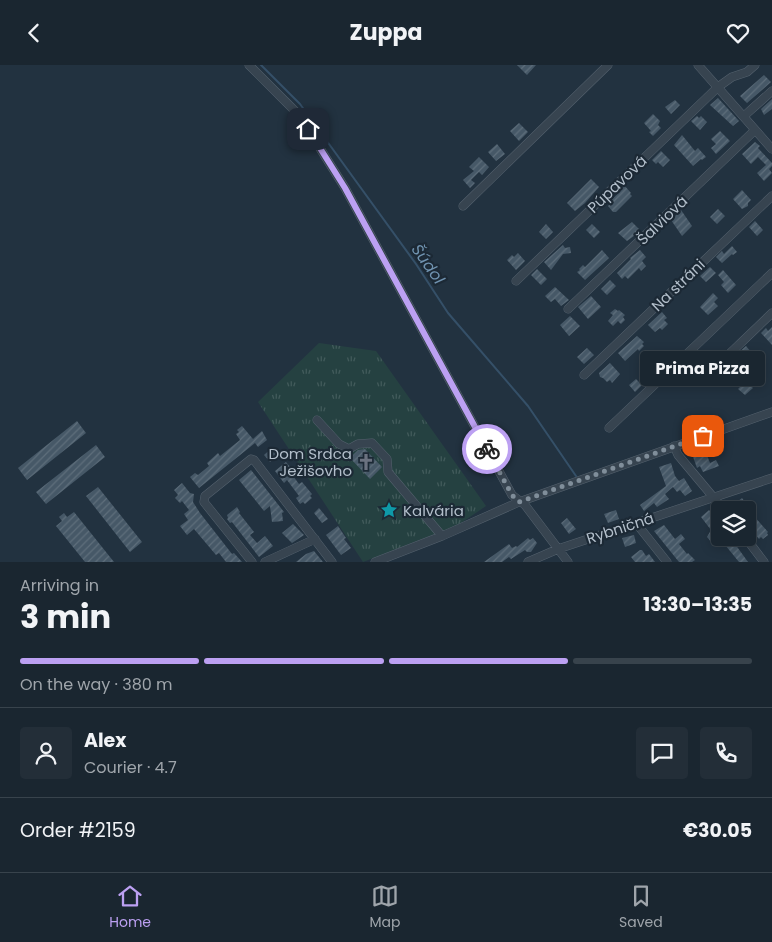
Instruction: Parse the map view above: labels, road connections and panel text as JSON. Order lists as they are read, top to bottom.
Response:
{
  "streets": {
    "street": [
      "Púpavová",
      "Šalviová",
      "Na stráni",
      "Rybničná"
    ]
  },
  "water": ["Šúdol"],
  "places": {
    "other": ["Prima Pizza"],
    "church": ["Dom Srdca Ježišovho"],
    "place": ["Kalvária"]
  },
  "page": {
    "header": "Zuppa",
    "bubble": "Prima Pizza",
    "heading": ["3 min", "Arriving in", "13:30–13:35"],
    "panel": [
      "Alex",
      "Courier · 4.7",
      "Order #2159",
      "€30.05"
    ],
    "bar": "On the way · 380 m",
    "tabs": ["Home", "Map", "Saved"]
  }
}
